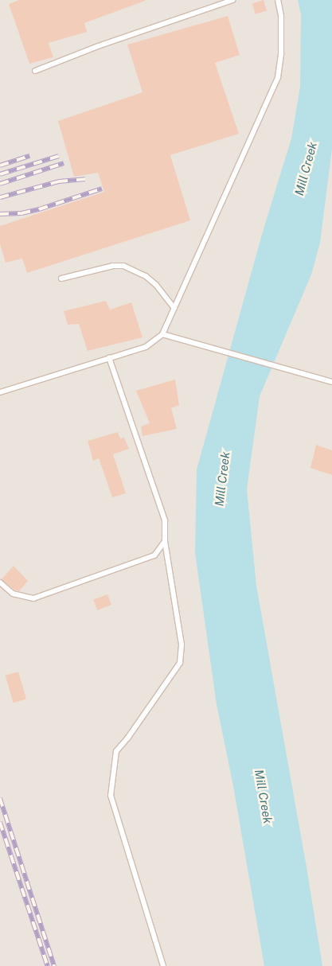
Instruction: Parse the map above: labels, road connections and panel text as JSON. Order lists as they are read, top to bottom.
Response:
{
  "water": ["Mill Creek"]
}
